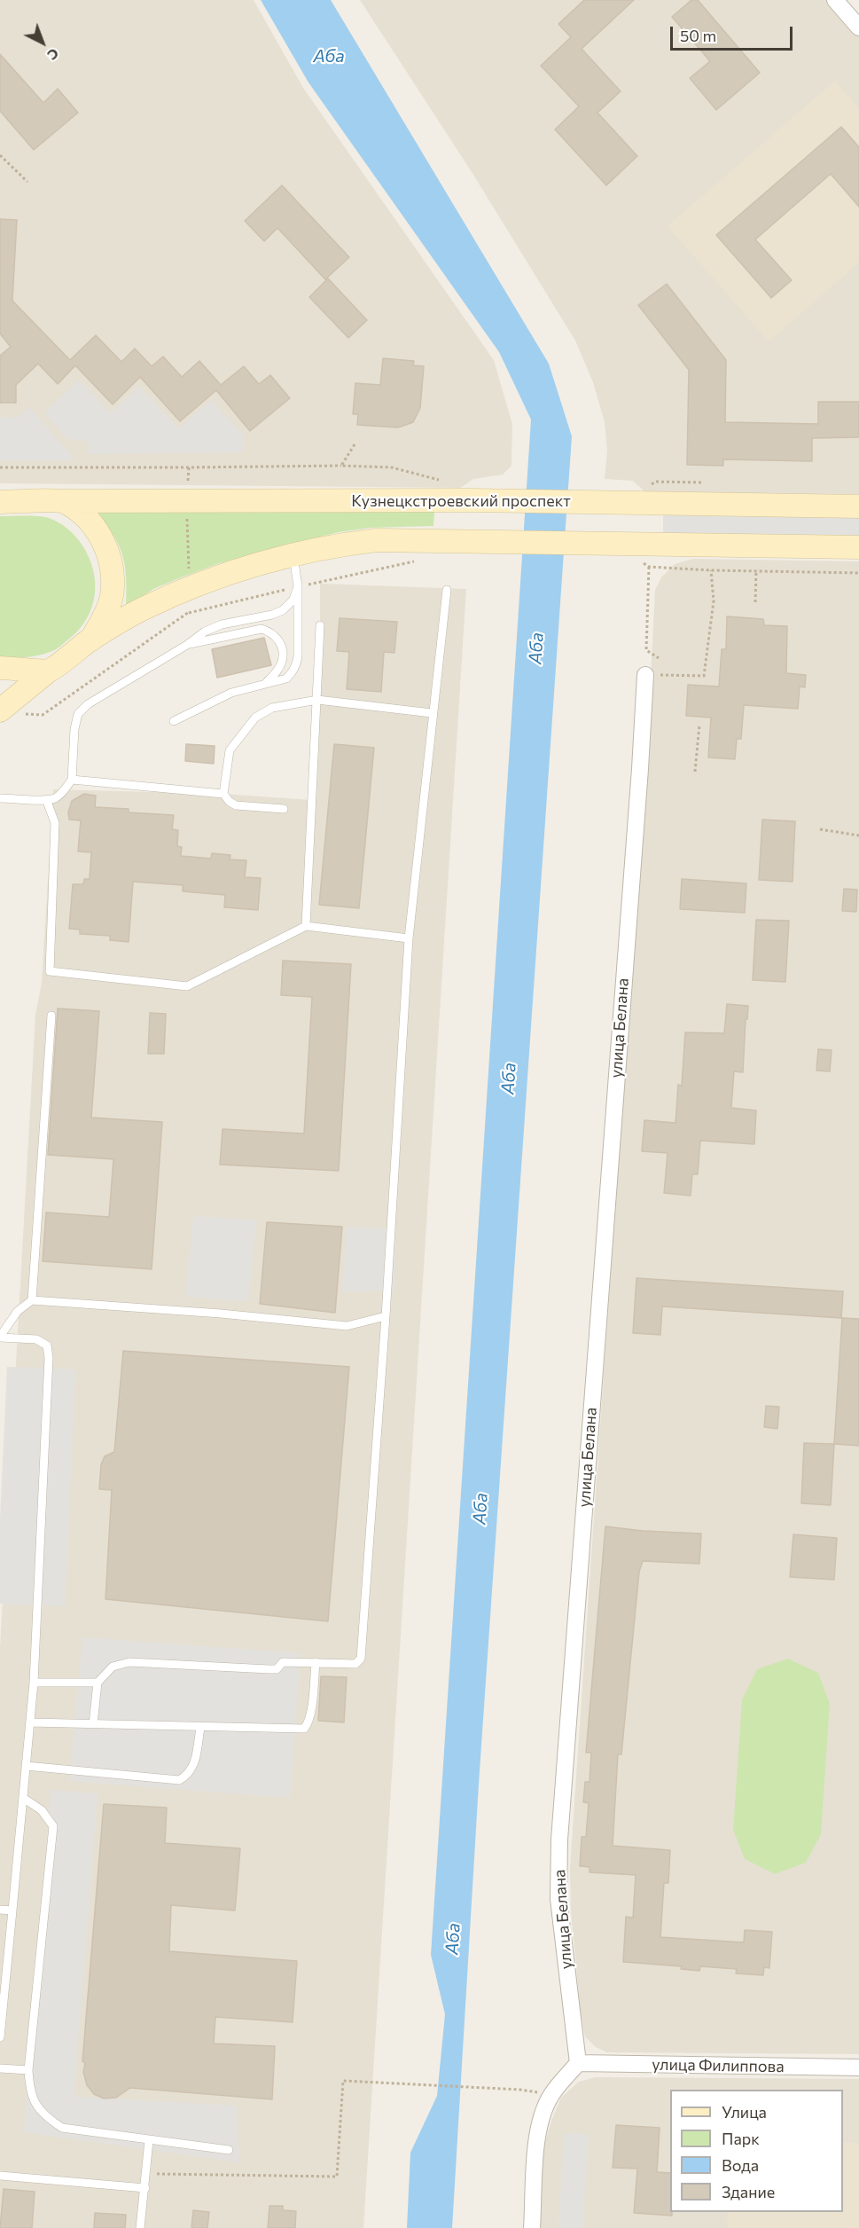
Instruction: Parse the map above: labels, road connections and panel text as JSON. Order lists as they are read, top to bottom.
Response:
{
  "streets": {
    "main road": ["Кузнецкстроевский проспект"],
    "street": ["улица Белана", "улица Филиппова"]
  },
  "crossings": [
    ["улица Белана", "улица Филиппова"]
  ],
  "water": ["Аба"],
  "legend": [
    "Улица",
    "Парк",
    "Вода",
    "Здание"
  ],
  "scale_bar": "50 m",
  "north": "bottom right"
}
